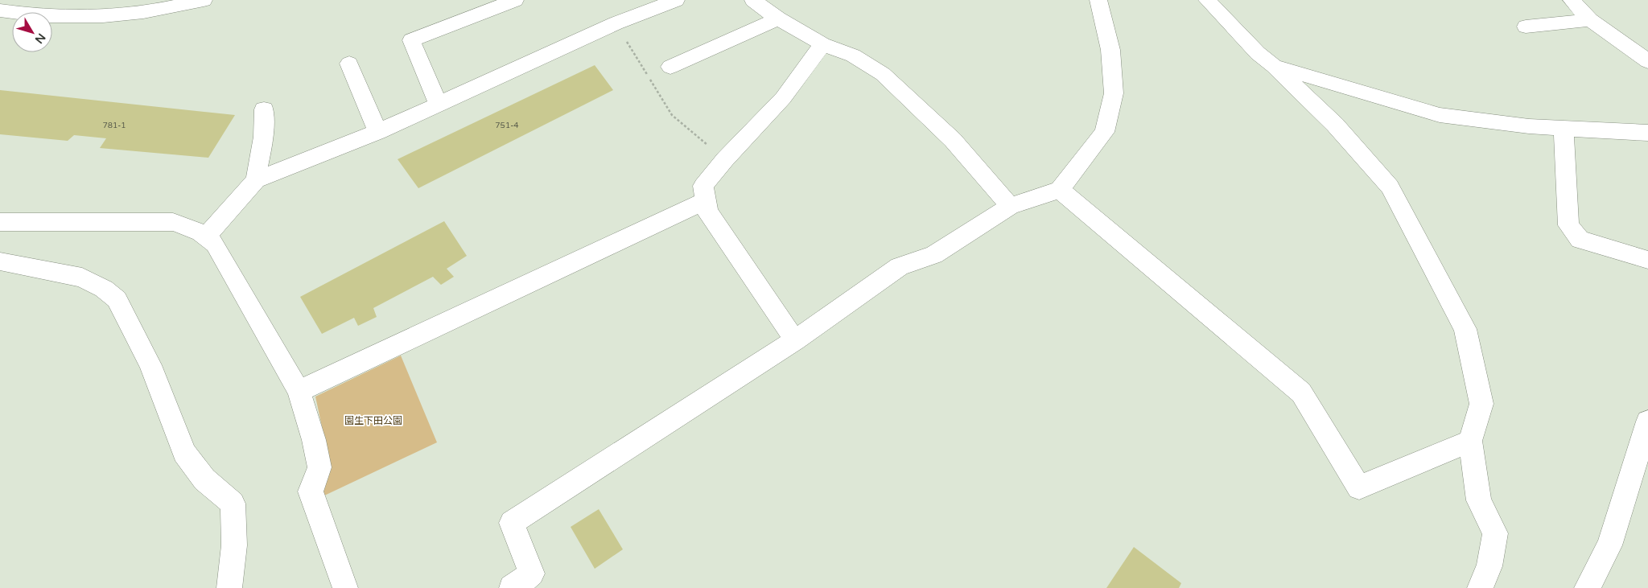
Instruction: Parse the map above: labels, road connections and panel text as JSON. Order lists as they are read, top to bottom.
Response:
{
  "parks": ["園生下田公園"],
  "house_numbers": ["781-1", "751-4"],
  "north": "bottom right"
}
